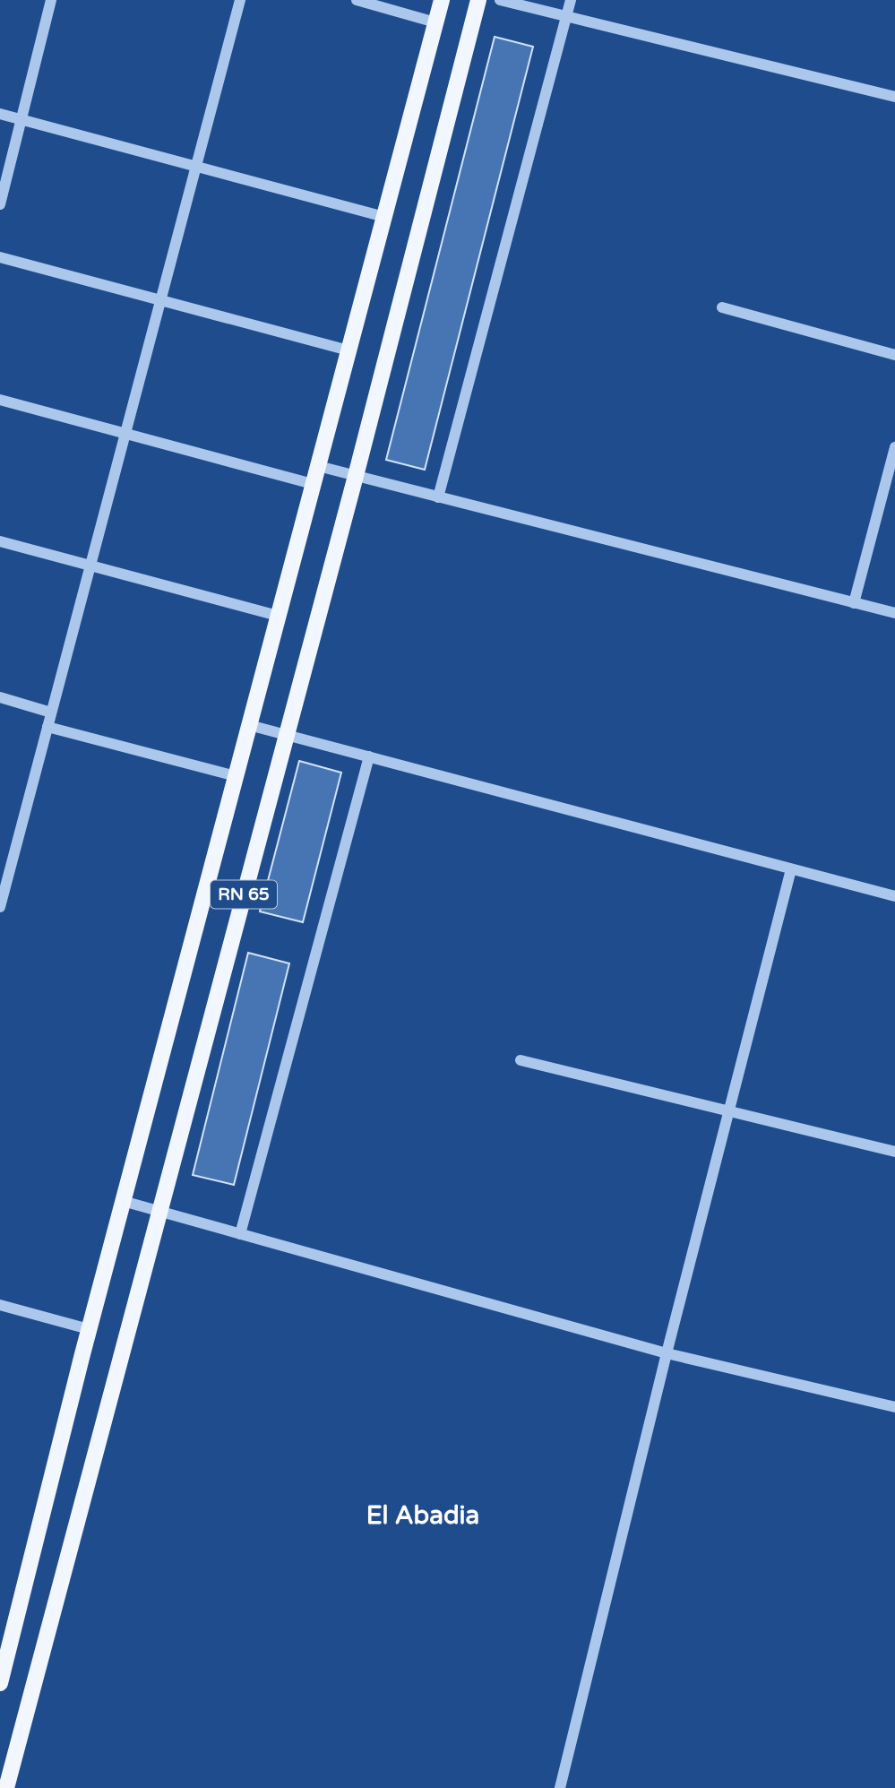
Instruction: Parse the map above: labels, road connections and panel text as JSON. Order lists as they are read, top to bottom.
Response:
{
  "streets": {
    "main road": ["RN 65"]
  },
  "districts": ["El Abadia"]
}
